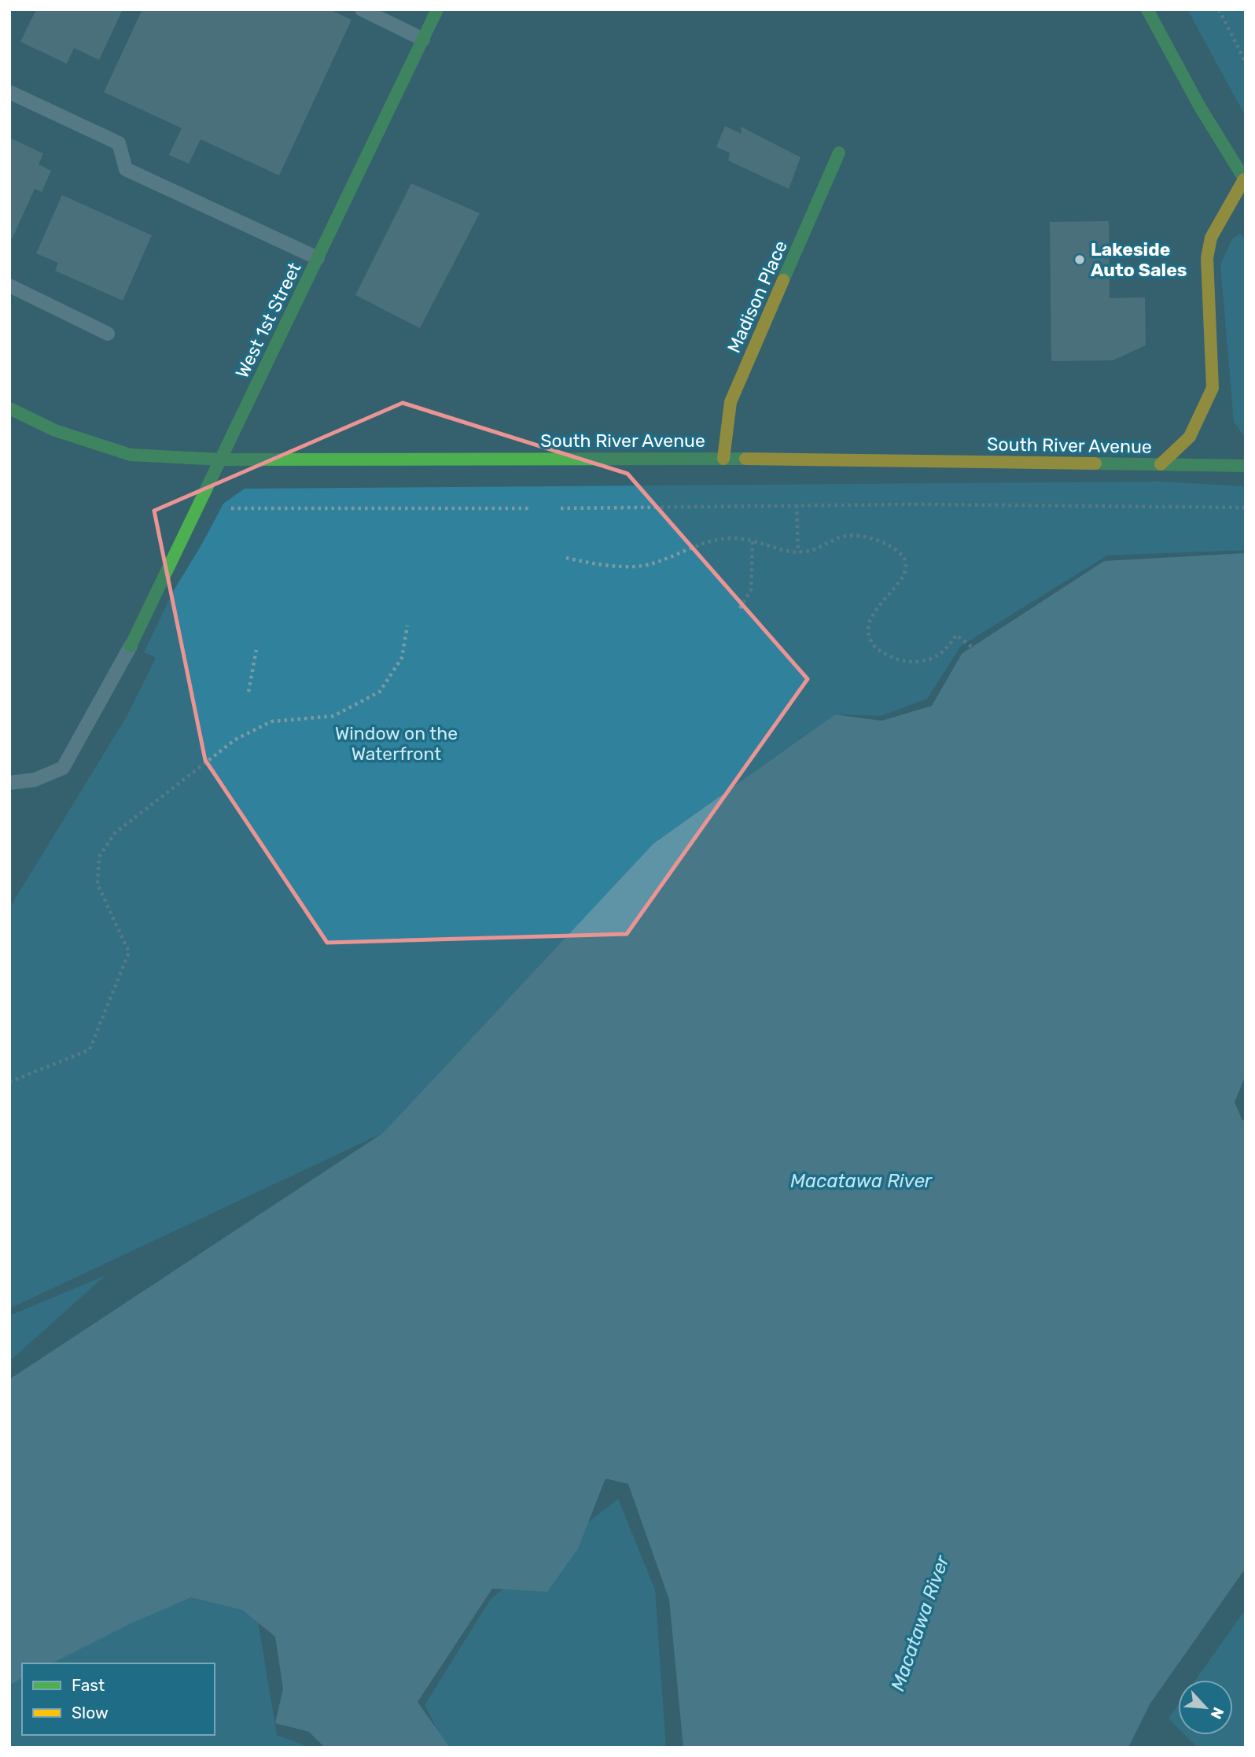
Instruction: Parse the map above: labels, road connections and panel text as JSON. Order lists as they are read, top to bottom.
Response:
{
  "streets": {
    "main road": ["Madison Place", "West 1st Street", "South River Avenue"]
  },
  "crossings": [
    ["Madison Place", "South River Avenue"],
    ["West 1st Street", "South River Avenue"]
  ],
  "water": ["Macatawa River"],
  "parks": ["Window on the Waterfront"],
  "places": ["Lakeside Auto Sales"],
  "legend": ["Fast", "Slow"],
  "north": "bottom right"
}
